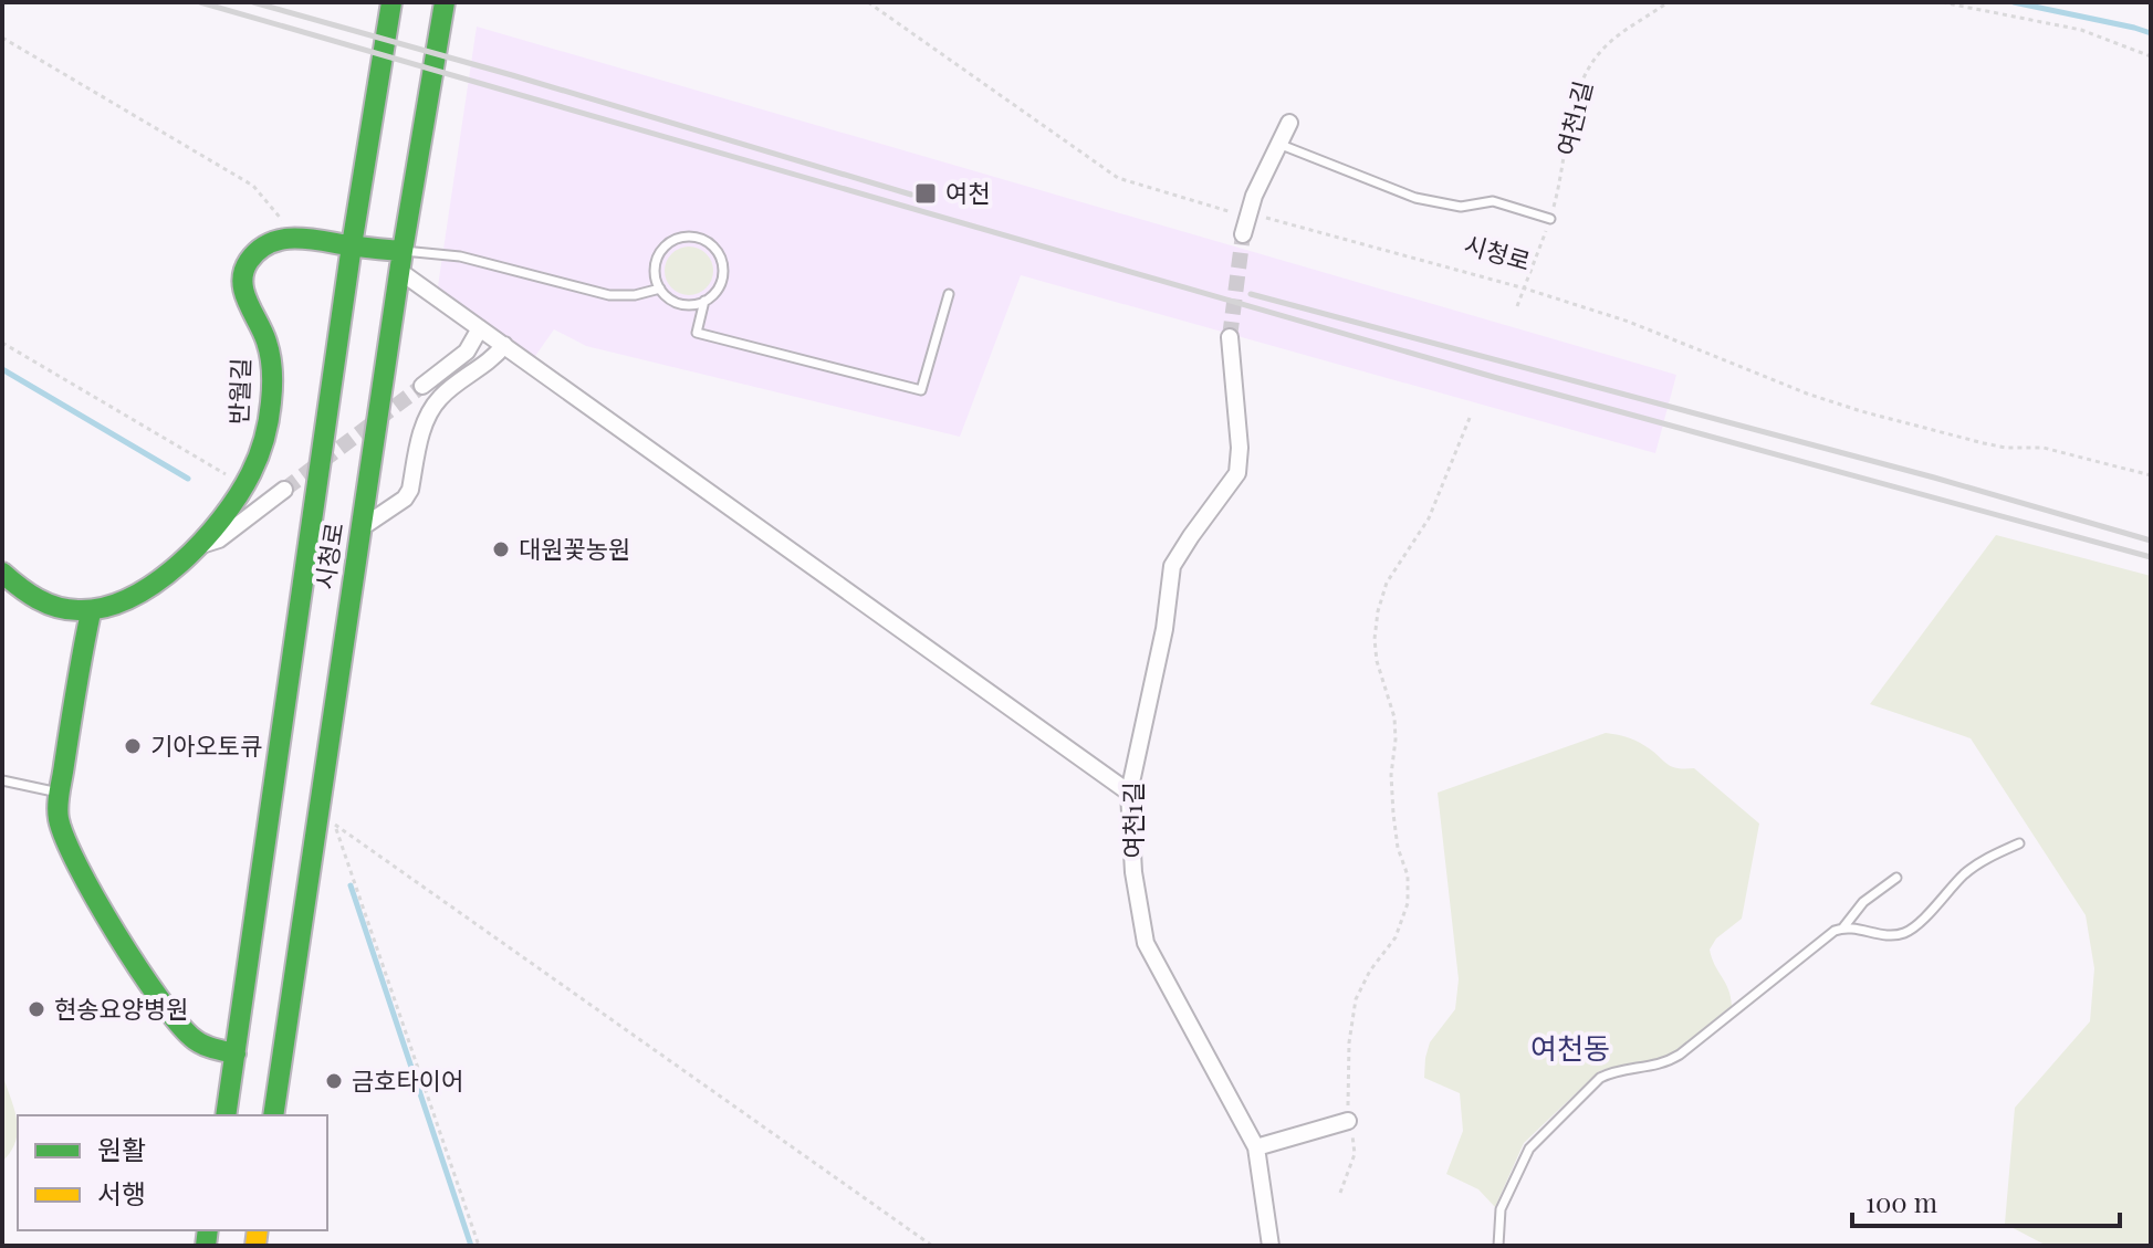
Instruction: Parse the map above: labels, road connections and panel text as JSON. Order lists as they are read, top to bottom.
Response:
{
  "streets": {
    "street": ["여천1길", "시청로", "반월길"]
  },
  "crossings": [
    ["여천1길", "시청로"]
  ],
  "districts": ["여천동"],
  "places": {
    "transit": ["여천"],
    "other": [
      "대원꽃농원",
      "기아오토큐",
      "현송요양병원",
      "금호타이어"
    ]
  },
  "legend": ["원활", "서행"],
  "scale_bar": "100 m"
}
